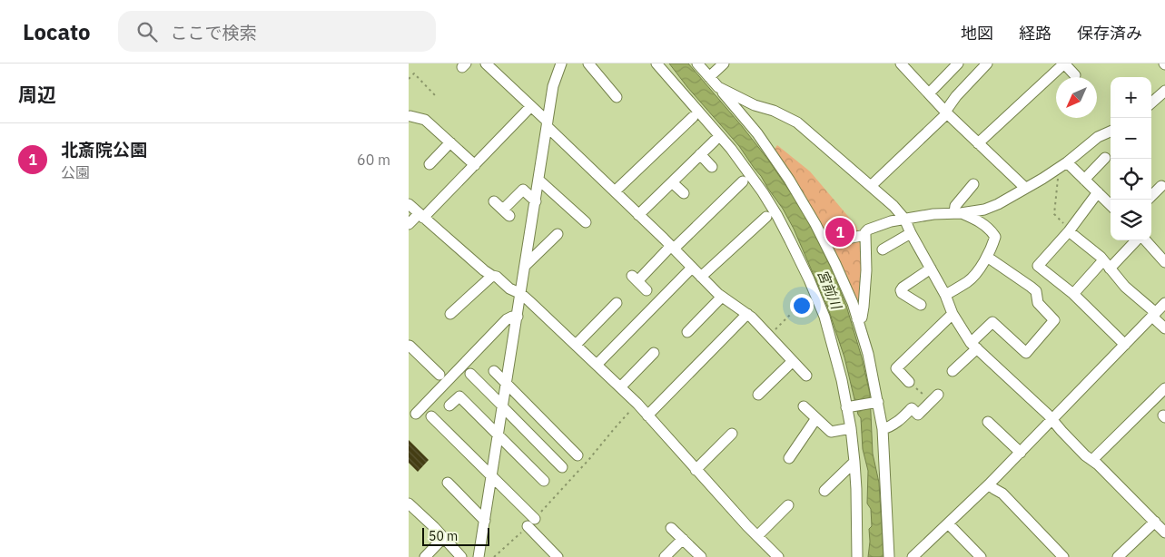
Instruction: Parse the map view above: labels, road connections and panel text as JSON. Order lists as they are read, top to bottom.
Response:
{
  "water": ["宮前川"],
  "scale_bar": "50 m",
  "north": "bottom left",
  "page": {
    "header": "Locato",
    "search": "ここで検索",
    "nav": ["地図", "経路", "保存済み"],
    "heading": "周辺",
    "map_buttons": ["+", "−"],
    "list": [
      {
        "mark": "1",
        "name": "北斎院公園",
        "note": "公園",
        "value": "60 m"
      }
    ],
    "pins": "1",
    "scale": "50 m"
  }
}
